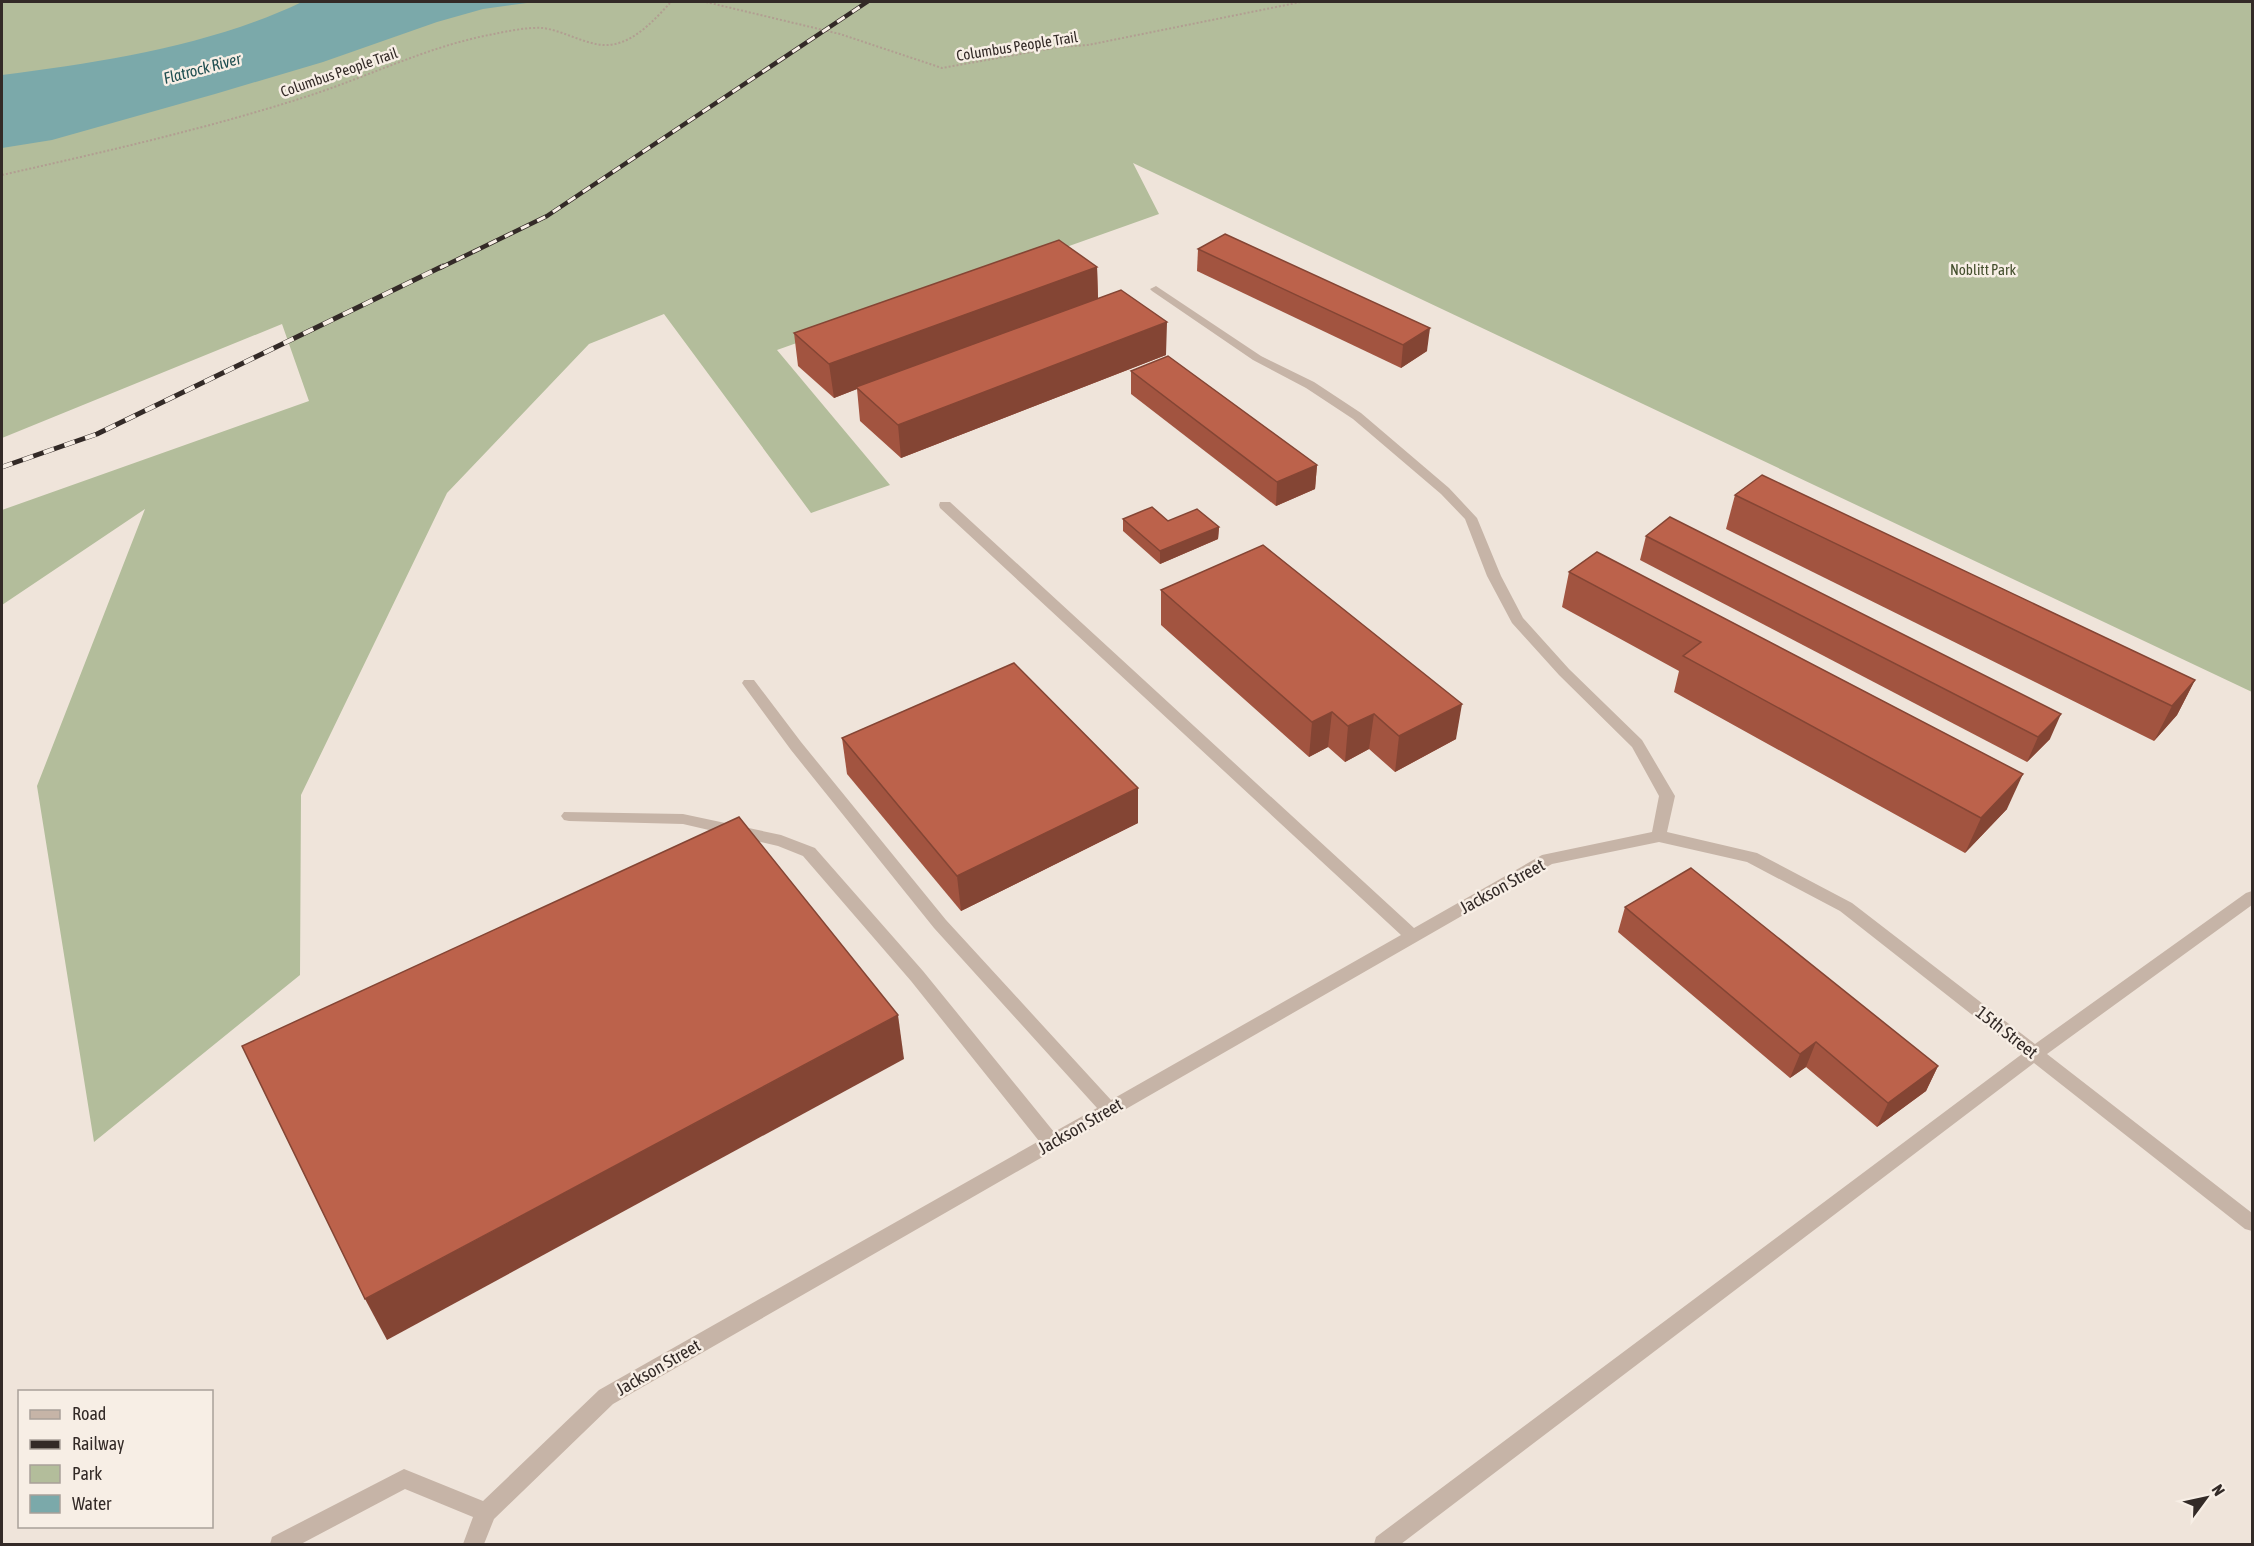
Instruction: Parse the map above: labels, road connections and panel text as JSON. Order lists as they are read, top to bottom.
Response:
{
  "streets": {
    "street": ["Jackson Street", "15th Street"],
    "path": ["Columbus People Trail"]
  },
  "crossings": [
    ["Jackson Street", "15th Street"]
  ],
  "water": ["Flatrock River"],
  "parks": ["Noblitt Park"],
  "legend": [
    "Road",
    "Railway",
    "Park",
    "Water"
  ],
  "north": "top right"
}
